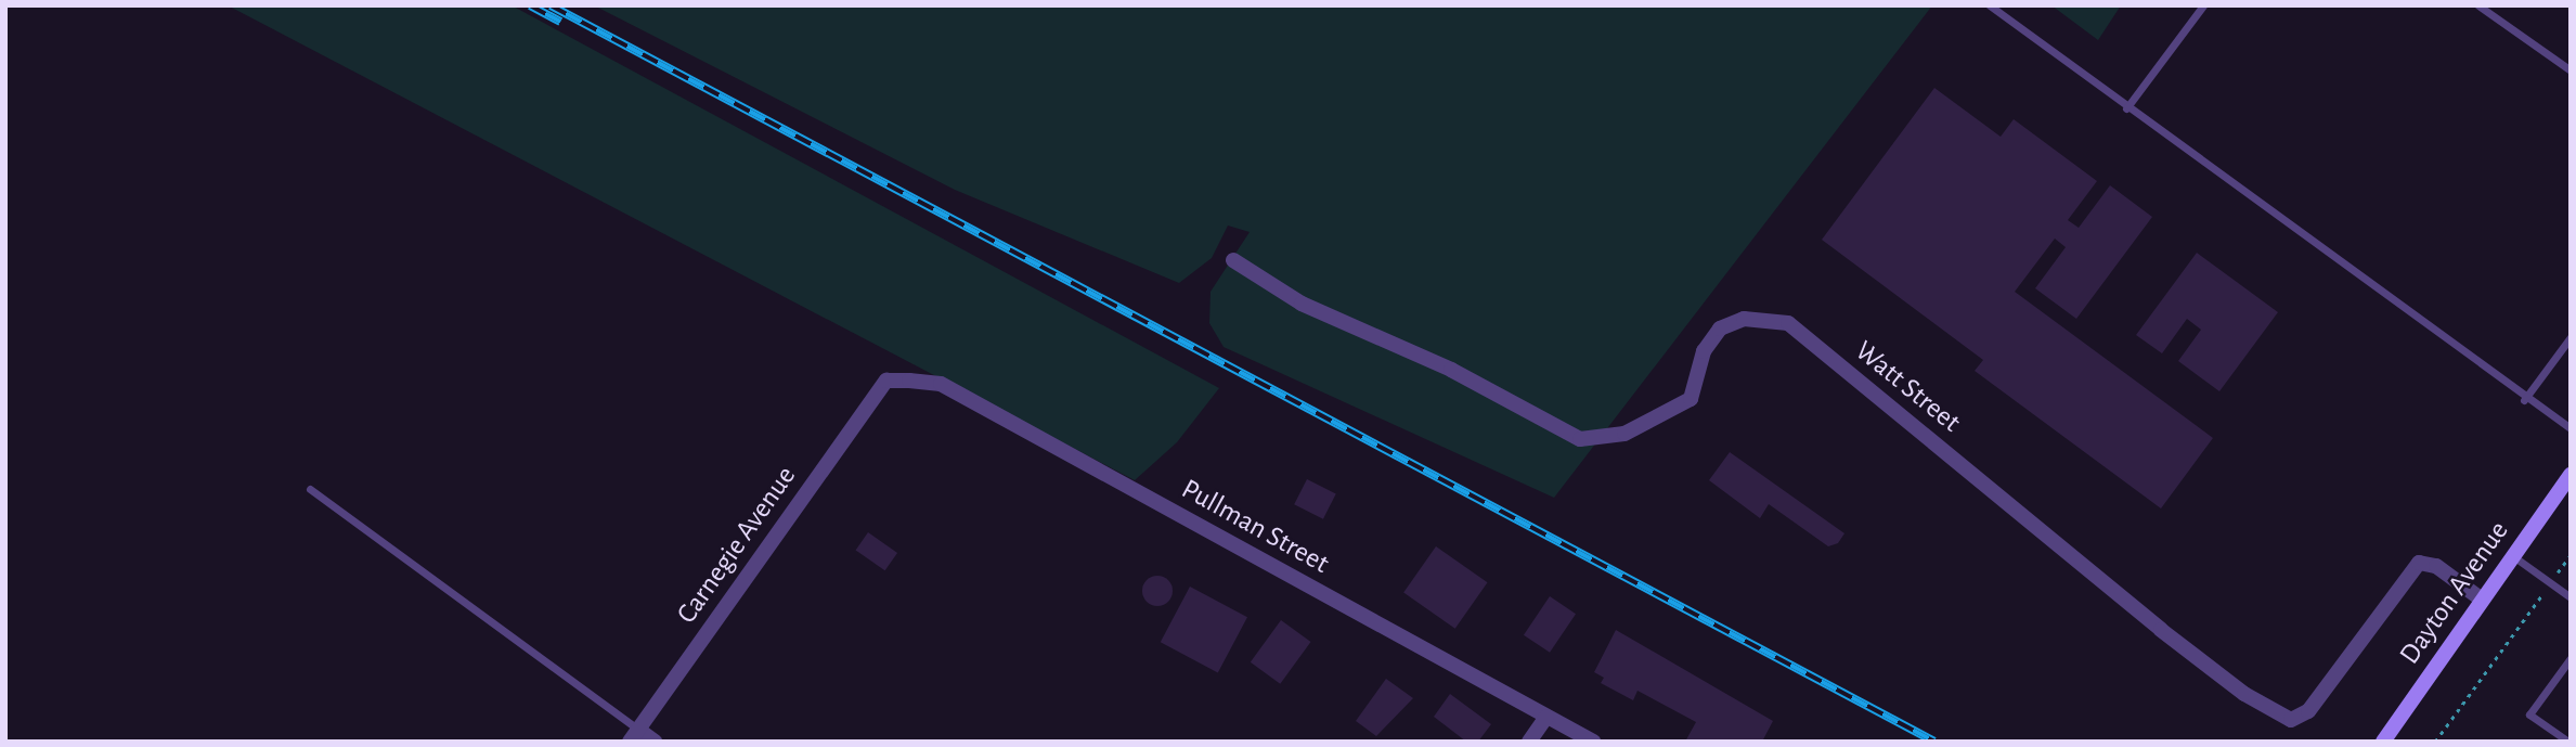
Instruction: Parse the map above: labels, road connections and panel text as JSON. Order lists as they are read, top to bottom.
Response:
{
  "streets": {
    "main road": ["Dayton Avenue"],
    "street": ["Watt Street", "Pullman Street", "Carnegie Avenue"]
  },
  "crossings": [
    ["Watt Street", "Dayton Avenue"],
    ["Pullman Street", "Carnegie Avenue"]
  ]
}
